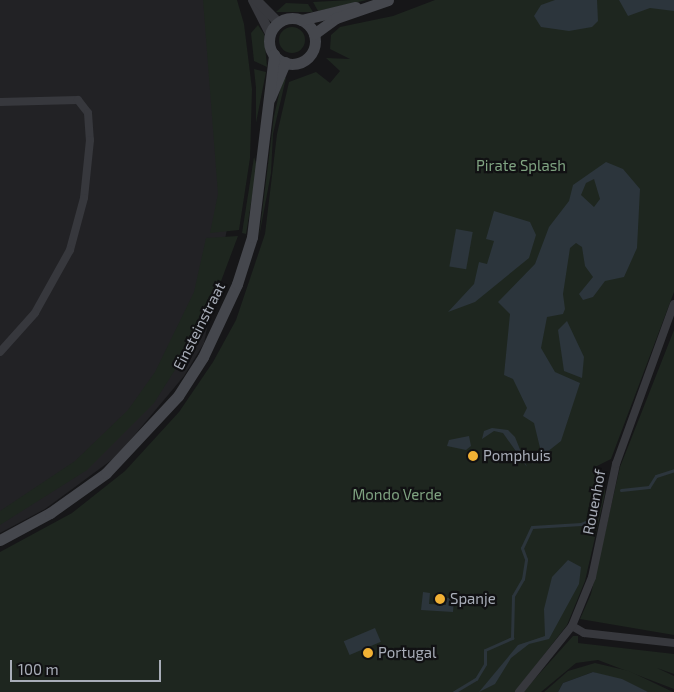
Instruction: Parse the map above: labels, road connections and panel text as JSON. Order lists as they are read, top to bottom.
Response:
{
  "streets": {
    "main road": ["Einsteinstraat"],
    "street": ["Rouenhof"]
  },
  "parks": ["Pirate Splash", "Mondo Verde"],
  "places": ["Pomphuis", "Spanje", "Portugal"],
  "scale_bar": "100 m"
}
